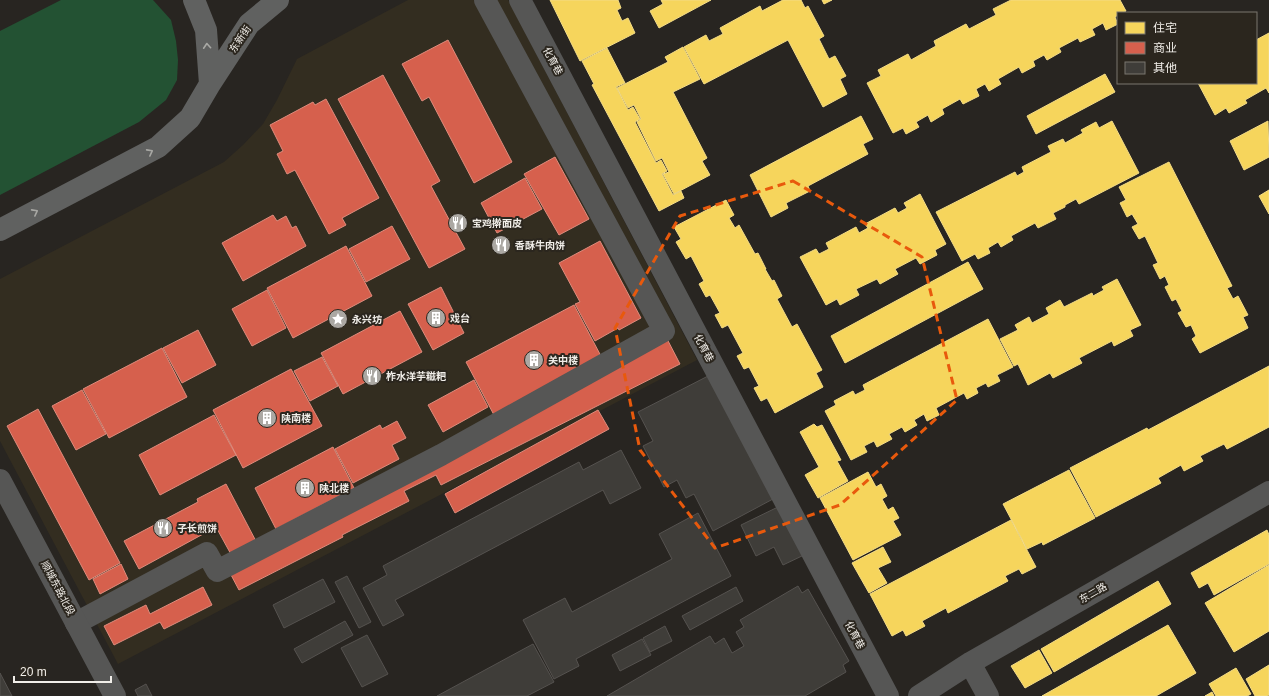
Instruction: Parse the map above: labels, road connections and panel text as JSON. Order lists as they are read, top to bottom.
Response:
{
  "streets": {
    "main road": ["东新街"],
    "street": ["化育巷", "顺城东路北段", "东二路"]
  },
  "one_way": ["东新街"],
  "places": {
    "restaurant": [
      "宝鸡擀面皮",
      "香酥牛肉饼",
      "柞水洋芋糍粑",
      "子长煎饼"
    ],
    "building": [
      "戏台",
      "关中楼",
      "陕南楼",
      "陕北楼"
    ],
    "place": ["永兴坊"]
  },
  "legend": ["住宅", "商业", "其他"],
  "scale_bar": "20 m"
}
